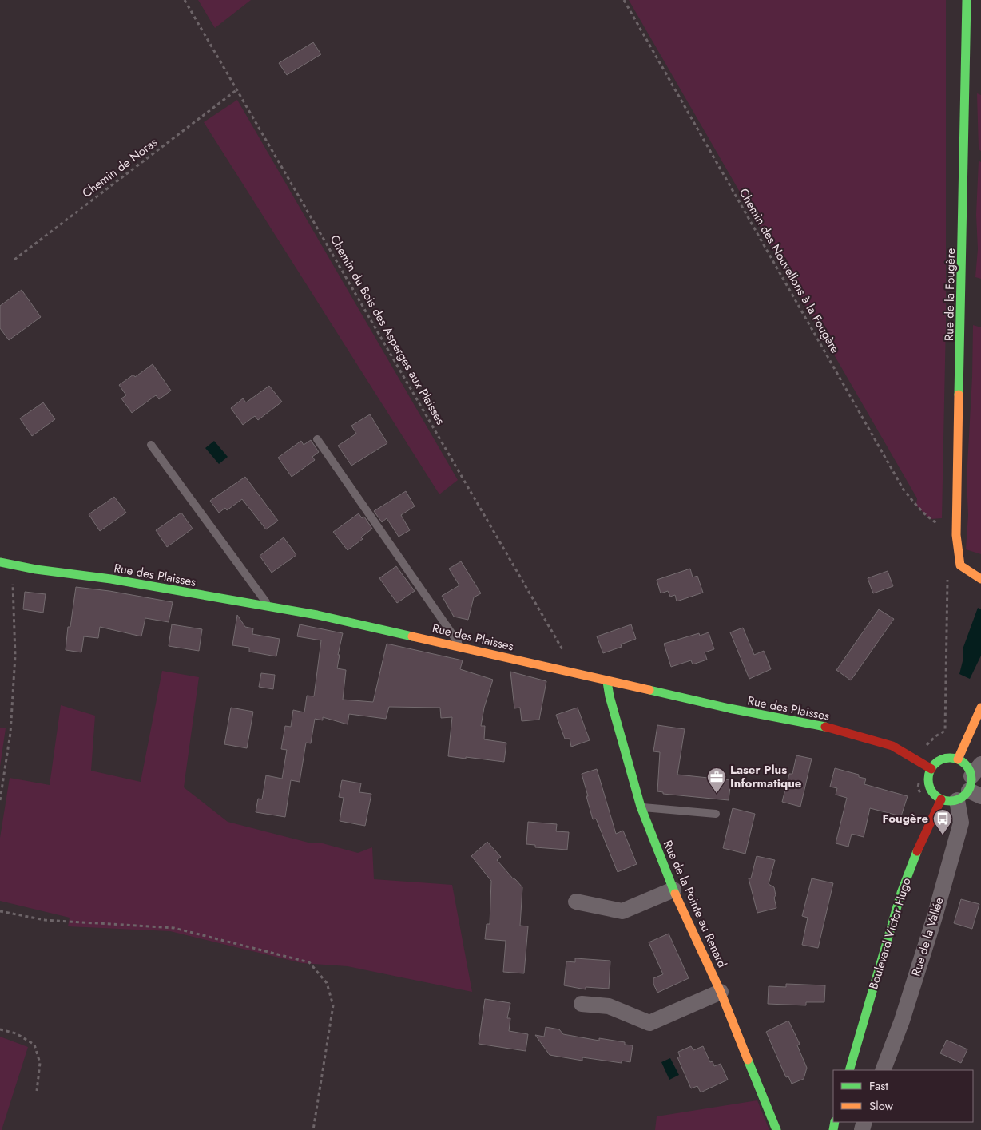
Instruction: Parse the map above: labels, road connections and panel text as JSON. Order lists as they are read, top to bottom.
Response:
{
  "streets": {
    "street": [
      "Rue de la Fougère",
      "Rue des Plaisses",
      "Rue de la Pointe au Renard",
      "Boulevard Victor Hugo",
      "Rue de la Vallée"
    ],
    "path": ["Chemin de Noras", "Chemin des Nouvellons à la Fougère", "Chemin du Bois des Asperges aux Plaisses"]
  },
  "crossings": [
    ["Chemin de Noras", "Chemin du Bois des Asperges aux Plaisses"],
    ["Chemin des Nouvellons à la Fougère", "Rue de la Fougère"],
    ["Chemin du Bois des Asperges aux Plaisses", "Rue des Plaisses"],
    ["Rue des Plaisses", "Rue de la Pointe au Renard"],
    ["Rue des Plaisses", "Boulevard Victor Hugo"],
    ["Rue des Plaisses", "Rue de la Vallée"],
    ["Boulevard Victor Hugo", "Rue de la Vallée"]
  ],
  "places": {
    "office": ["Laser Plus Informatique"],
    "bus stop": ["Fougère"]
  },
  "legend": ["Fast", "Slow"]
}
